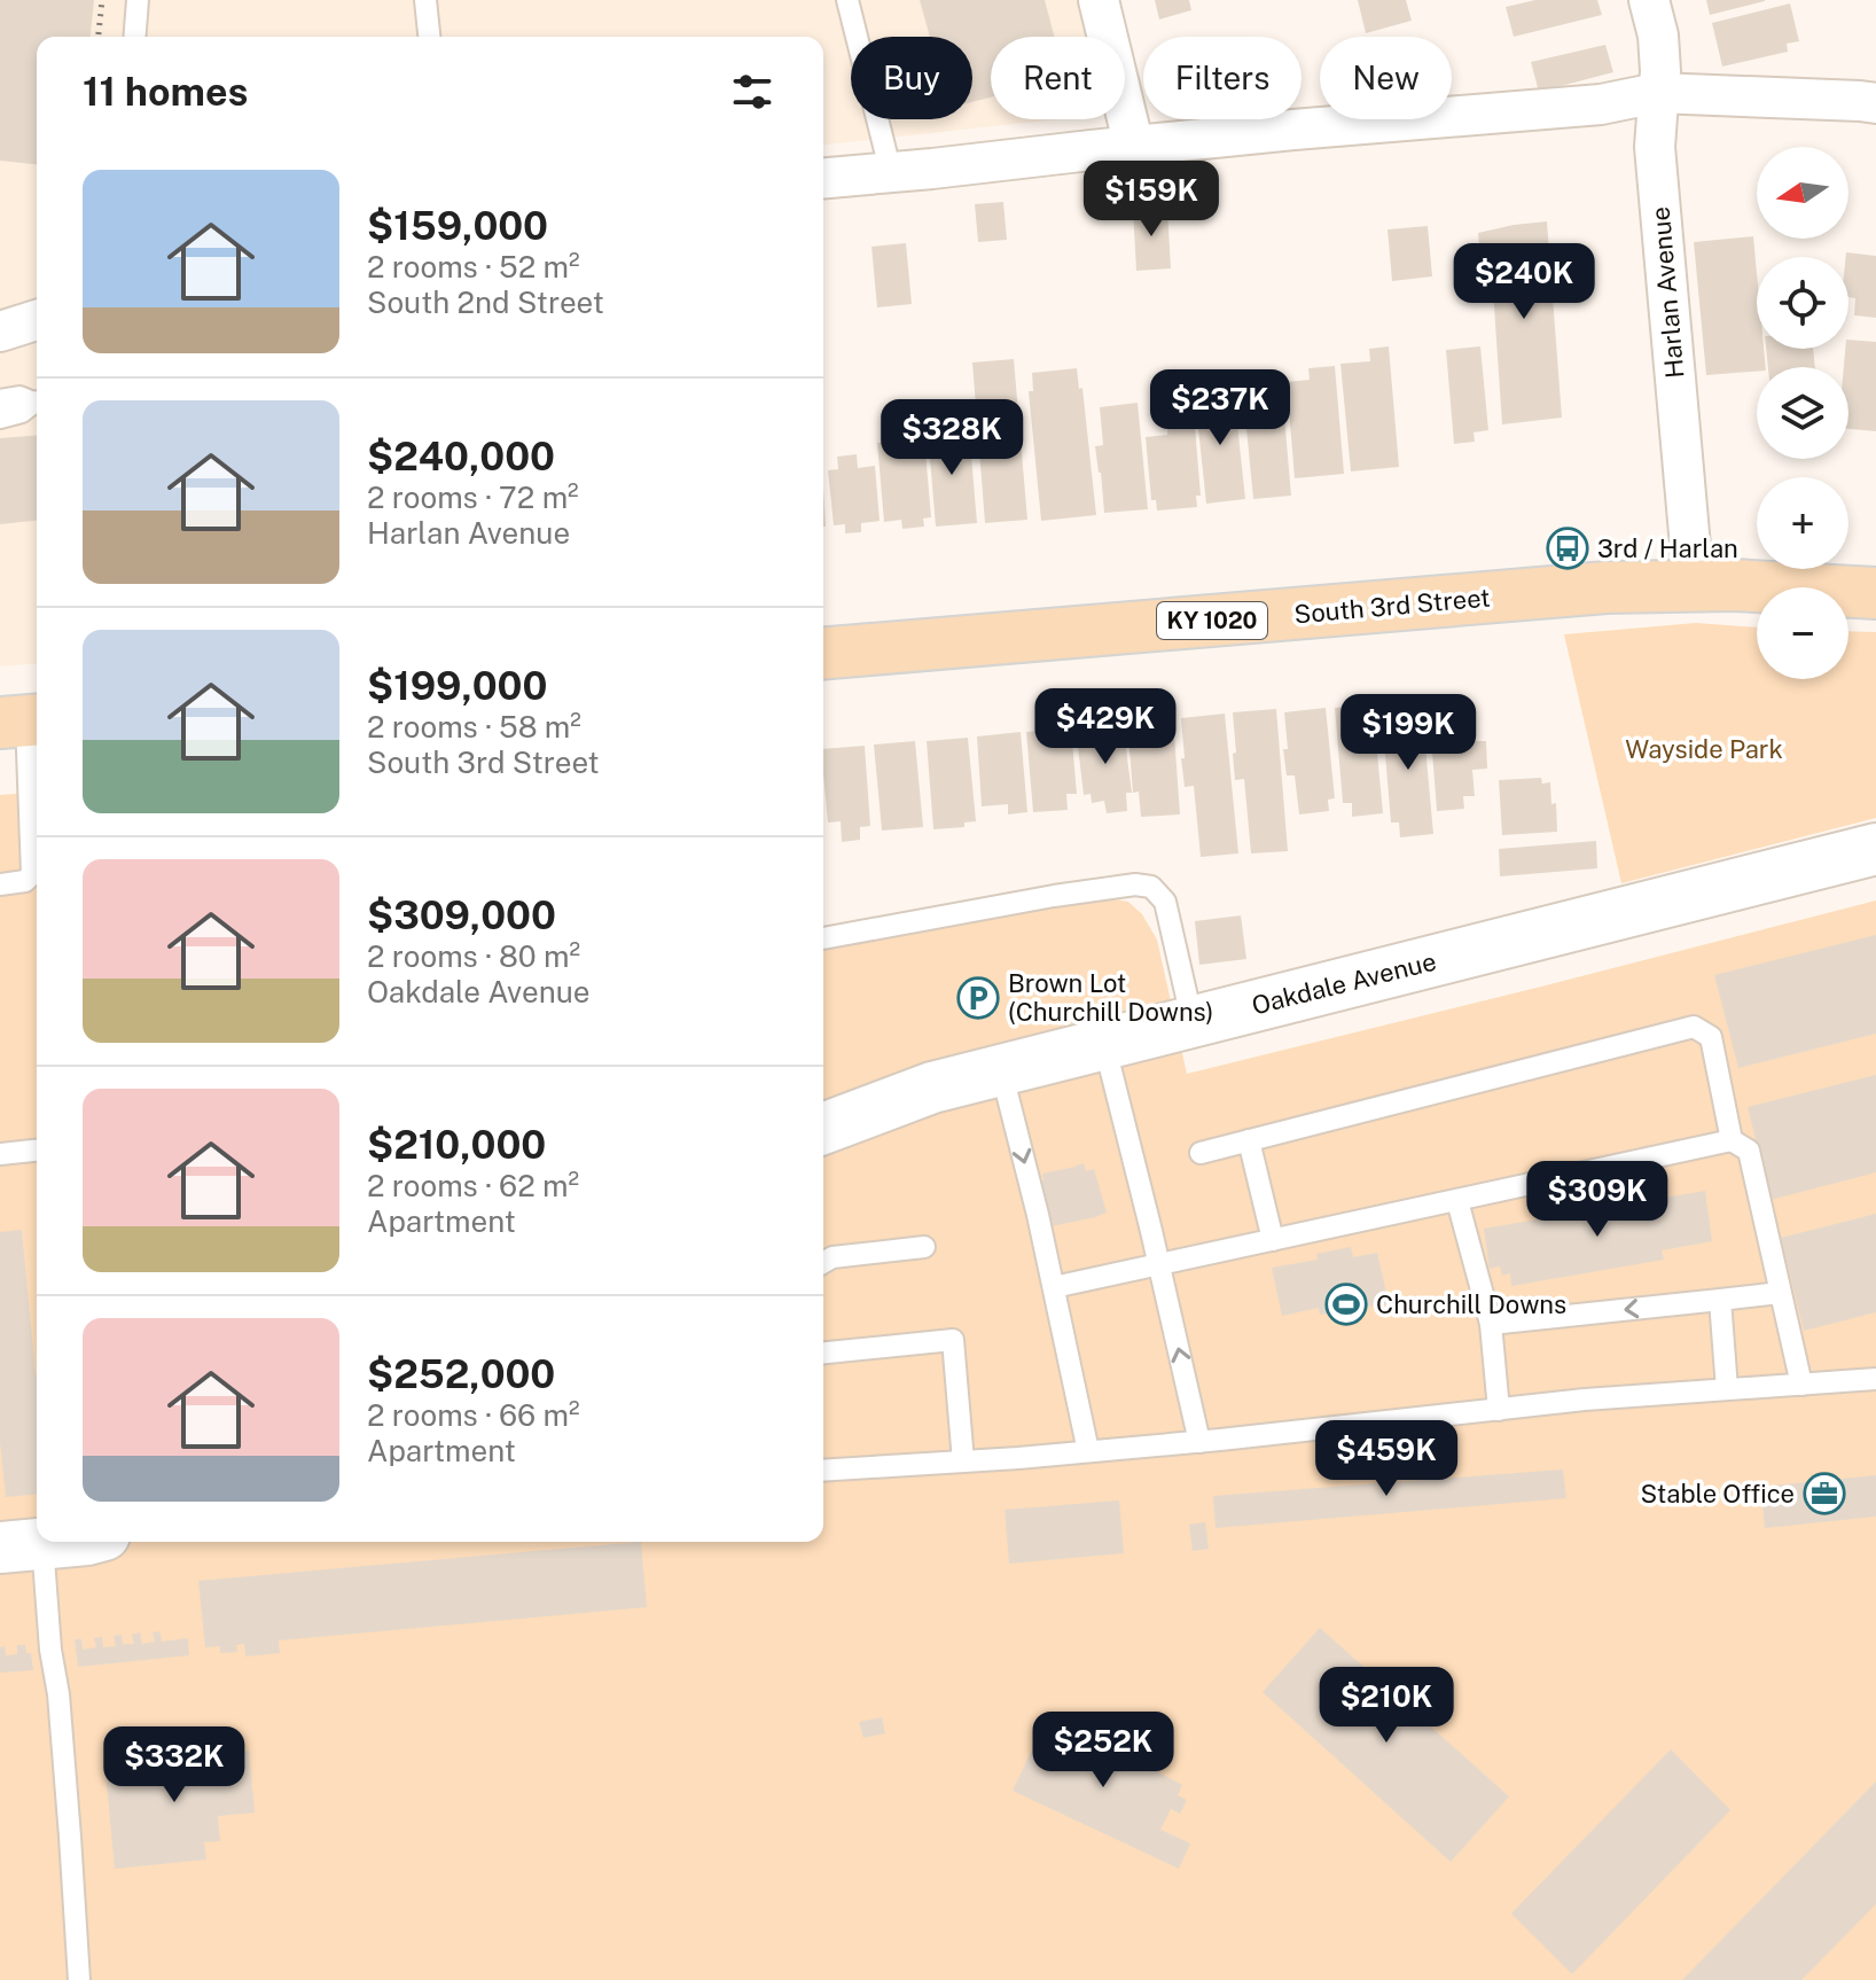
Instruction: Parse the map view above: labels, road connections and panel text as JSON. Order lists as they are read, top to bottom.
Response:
{
  "streets": {
    "main road": ["South 3rd Street", "KY 1020", "Oakdale Avenue"],
    "street": ["Harlan Avenue"]
  },
  "crossings": [
    ["Harlan Avenue", "South 3rd Street"],
    ["Harlan Avenue", "KY 1020"],
    ["South 3rd Street", "KY 1020"]
  ],
  "parks": ["Wayside Park"],
  "places": {
    "bus stop": ["3rd / Harlan"],
    "parking": ["Brown Lot (Churchill Downs)"],
    "sports": ["Churchill Downs"],
    "office": ["Stable Office"]
  },
  "north": "left",
  "page": {
    "chip": [
      "Buy",
      "Rent",
      "Filters",
      "New"
    ],
    "heading": "11 homes",
    "map_buttons": ["+", "−"],
    "list": [
      {
        "name": "$159,000",
        "note": "2 rooms · 52 m² · South 2nd Street"
      },
      {
        "name": "$240,000",
        "note": "2 rooms · 72 m² · Harlan Avenue"
      },
      {
        "name": "$199,000",
        "note": "2 rooms · 58 m² · South 3rd Street"
      },
      {
        "name": "$309,000",
        "note": "2 rooms · 80 m² · Oakdale Avenue"
      },
      {
        "name": "$210,000",
        "note": "2 rooms · 62 m² · Apartment"
      },
      {
        "name": "$252,000",
        "note": "2 rooms · 66 m² · Apartment"
      }
    ],
    "price": [
      "$159K",
      "$240K",
      "$237K",
      "$328K",
      "$429K",
      "$199K",
      "$309K",
      "$459K",
      "$210K",
      "$252K",
      "$332K"
    ]
  }
}
